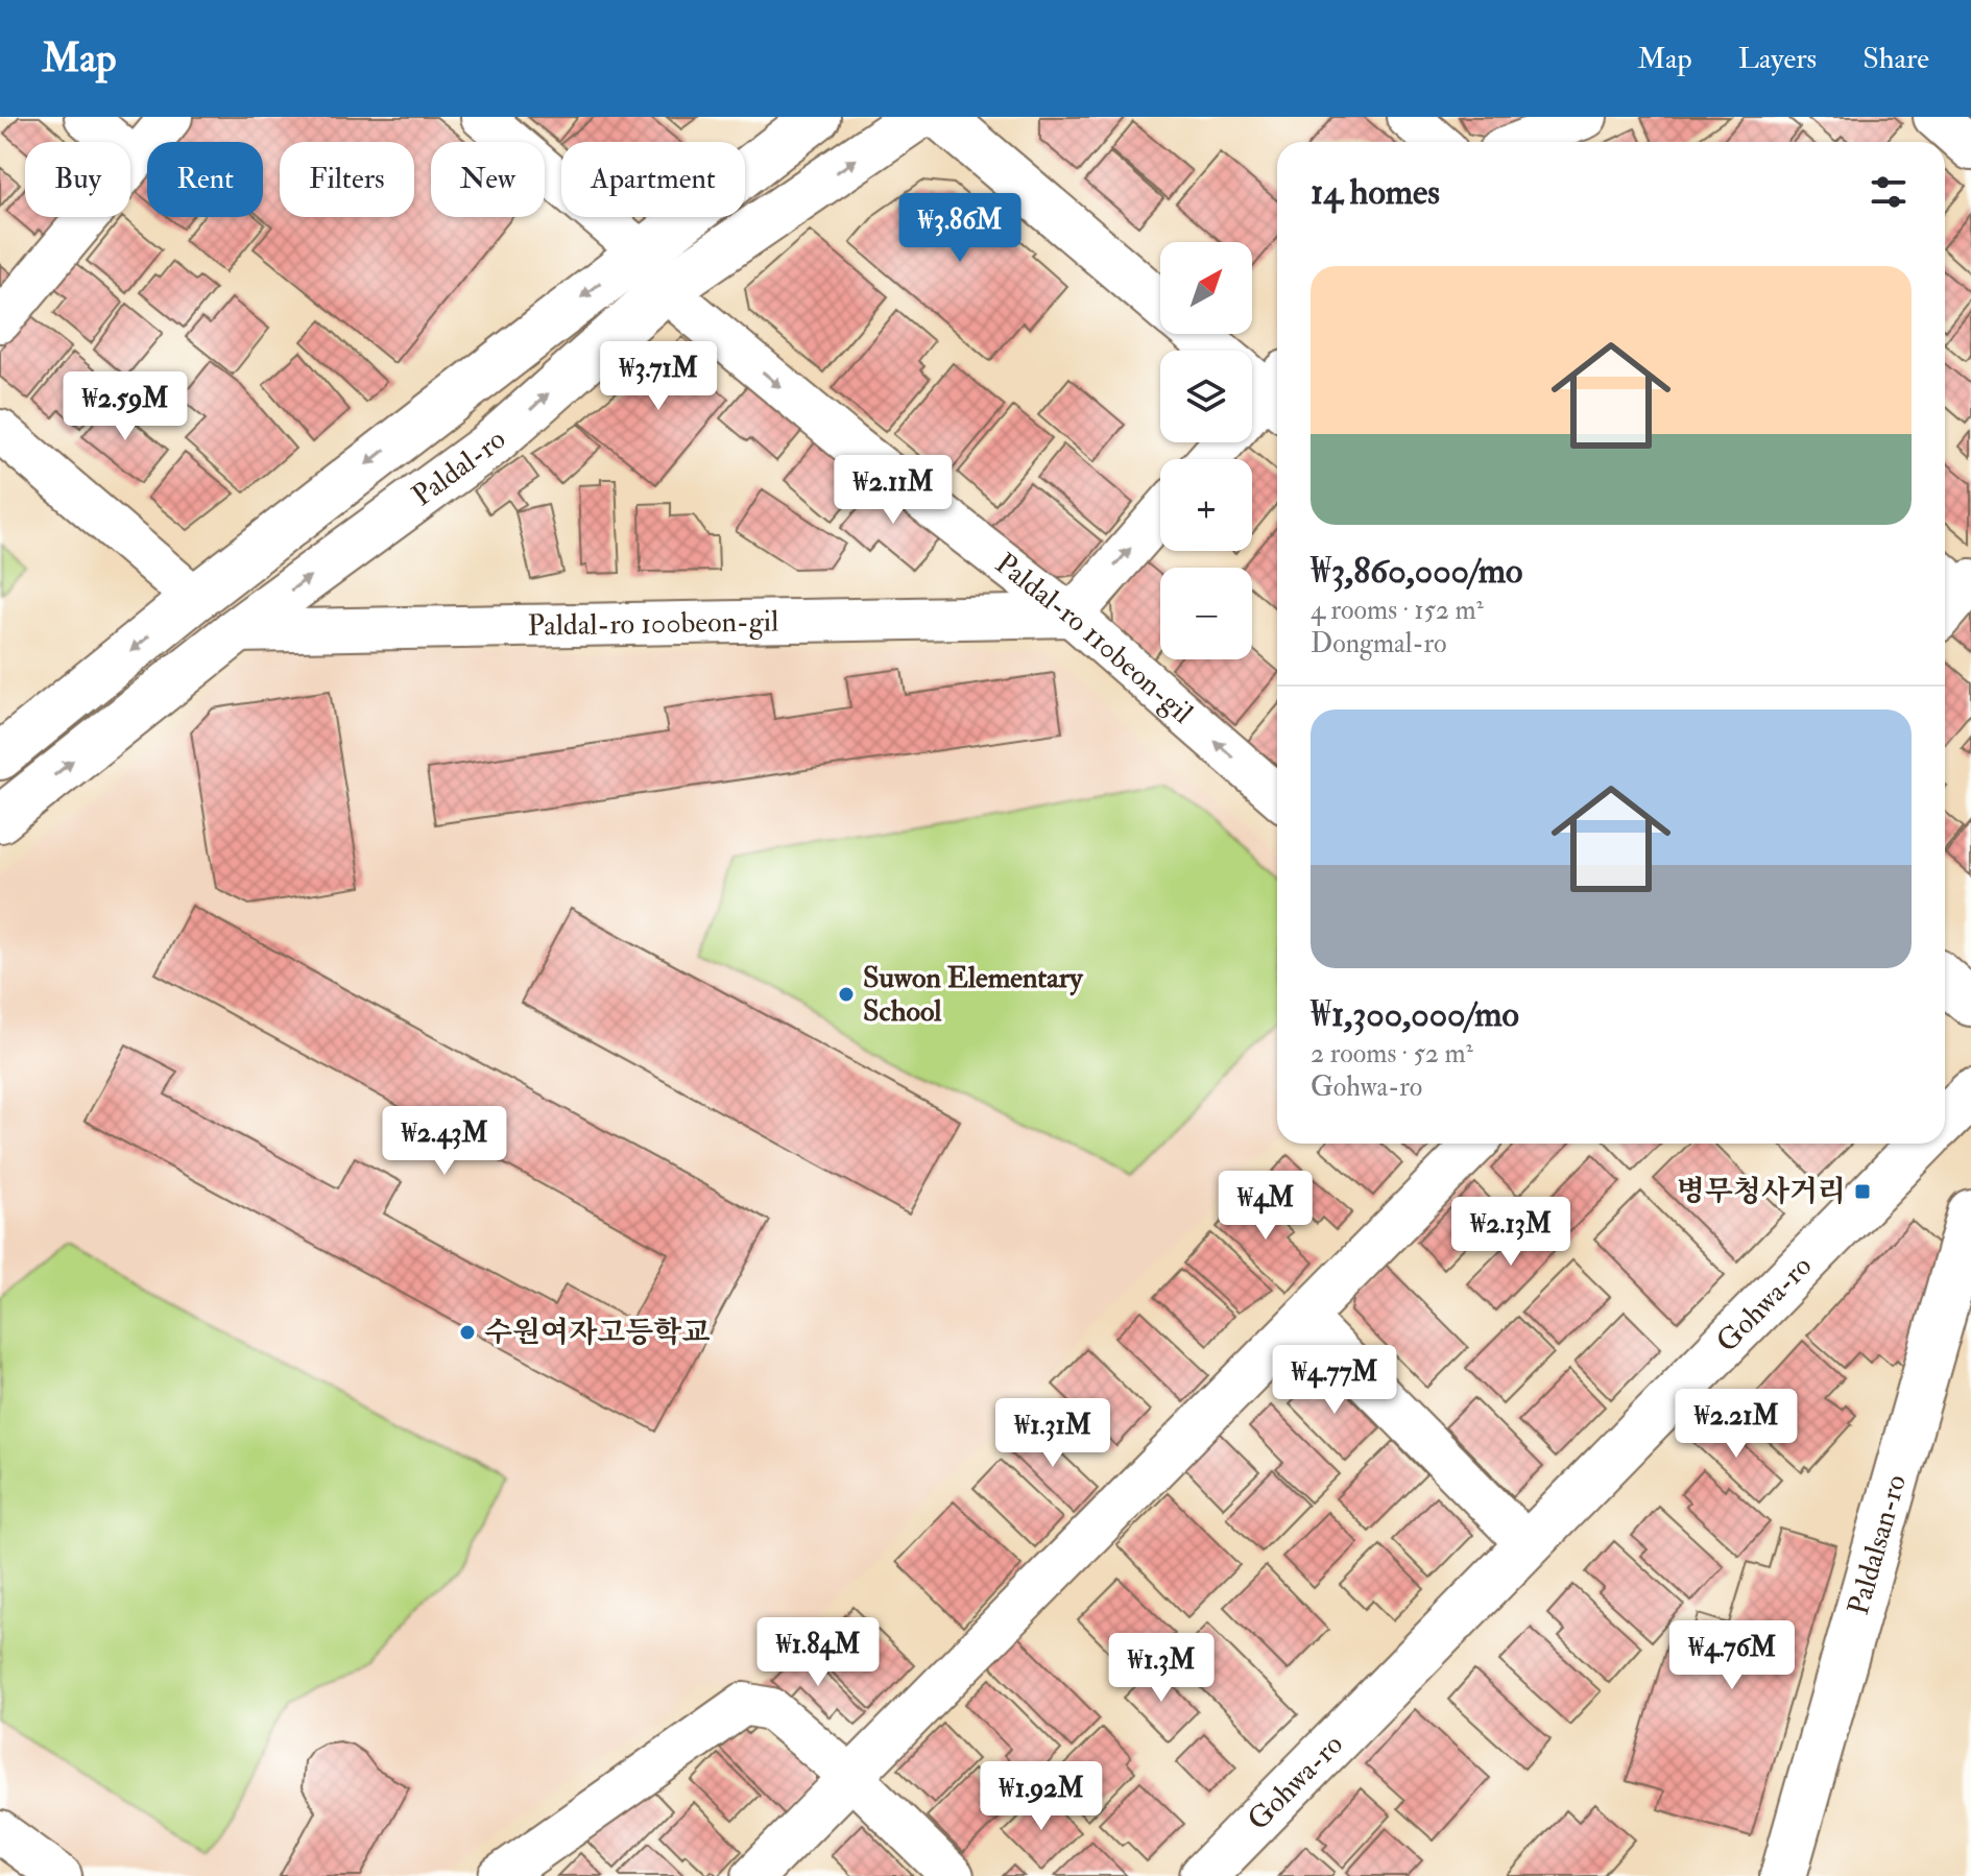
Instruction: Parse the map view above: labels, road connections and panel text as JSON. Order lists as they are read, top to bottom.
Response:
{
  "streets": {
    "street": [
      "Paldal-ro",
      "Paldal-ro 100beon-gil",
      "Paldal-ro 110beon-gil",
      "Gohwa-ro",
      "Paldalsan-ro"
    ]
  },
  "crossings": [
    ["Paldal-ro", "Paldal-ro 100beon-gil"],
    ["Paldal-ro", "Paldal-ro 110beon-gil"],
    ["Paldal-ro 100beon-gil", "Paldal-ro 110beon-gil"]
  ],
  "places": {
    "other": ["Suwon Elementary School", "수원여자고등학교"],
    "transit": ["병무청사거리"]
  },
  "north": "top right",
  "page": {
    "header": "Map",
    "nav": ["Map", "Layers", "Share"],
    "chip": [
      "Buy",
      "Rent",
      "Filters",
      "New",
      "Apartment"
    ],
    "heading": "14 homes",
    "price": [
      "₩3.86M",
      "₩3.71M",
      "₩2.59M",
      "₩2.11M",
      "₩2.43M",
      "₩4M",
      "₩2.13M",
      "₩4.77M",
      "₩2.21M",
      "₩1.31M",
      "₩1.84M",
      "₩4.76M",
      "₩1.3M",
      "₩1.92M"
    ],
    "map_buttons": ["+", "−"],
    "list": [
      {
        "name": "₩3,860,000/mo",
        "note": "4 rooms · 152 m² · Dongmal-ro"
      },
      {
        "name": "₩1,300,000/mo",
        "note": "2 rooms · 52 m² · Gohwa-ro"
      }
    ]
  }
}
